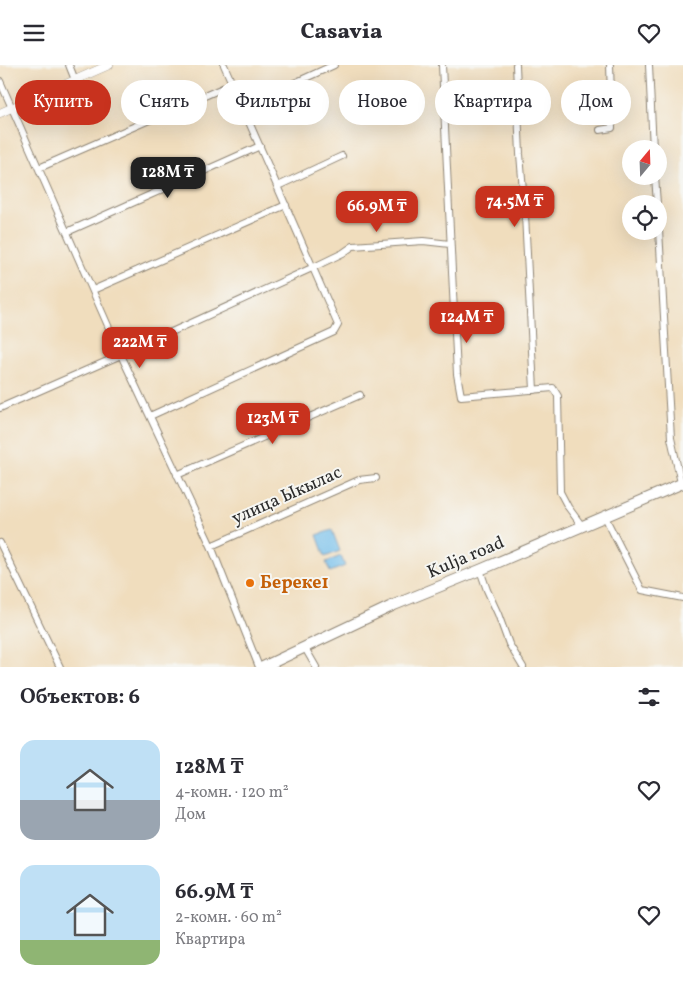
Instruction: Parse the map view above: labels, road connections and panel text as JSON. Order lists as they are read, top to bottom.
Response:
{
  "streets": {
    "main road": ["Kulja road"],
    "street": ["улица Ыкылас"]
  },
  "places": ["Береке1"],
  "north": "top",
  "page": {
    "header": "Casavia",
    "chip": [
      "Купить",
      "Снять",
      "Фильтры",
      "Новое",
      "Квартира",
      "Дом"
    ],
    "price": [
      "128M ₸",
      "74.5M ₸",
      "66.9M ₸",
      "124M ₸",
      "222M ₸",
      "123M ₸"
    ],
    "heading": "Объектов: 6",
    "list": [
      {
        "name": "128M ₸",
        "note": "4-комн. · 120 m² · Дом"
      },
      {
        "name": "66.9M ₸",
        "note": "2-комн. · 60 m² · Квартира"
      }
    ]
  }
}
